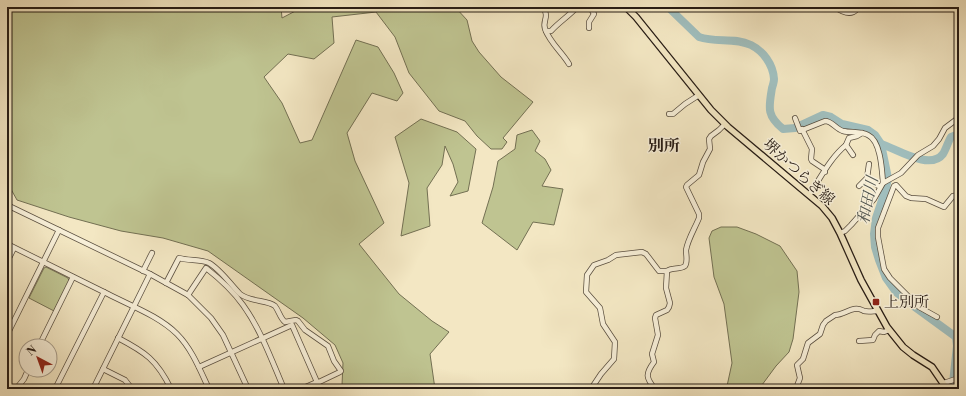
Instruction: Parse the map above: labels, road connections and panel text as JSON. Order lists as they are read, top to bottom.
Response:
{
  "streets": {
    "main road": ["堺かつらぎ線"]
  },
  "districts": ["別所"],
  "water": ["和田川"],
  "places": {
    "transit": ["上別所"]
  },
  "north": "top left"
}
